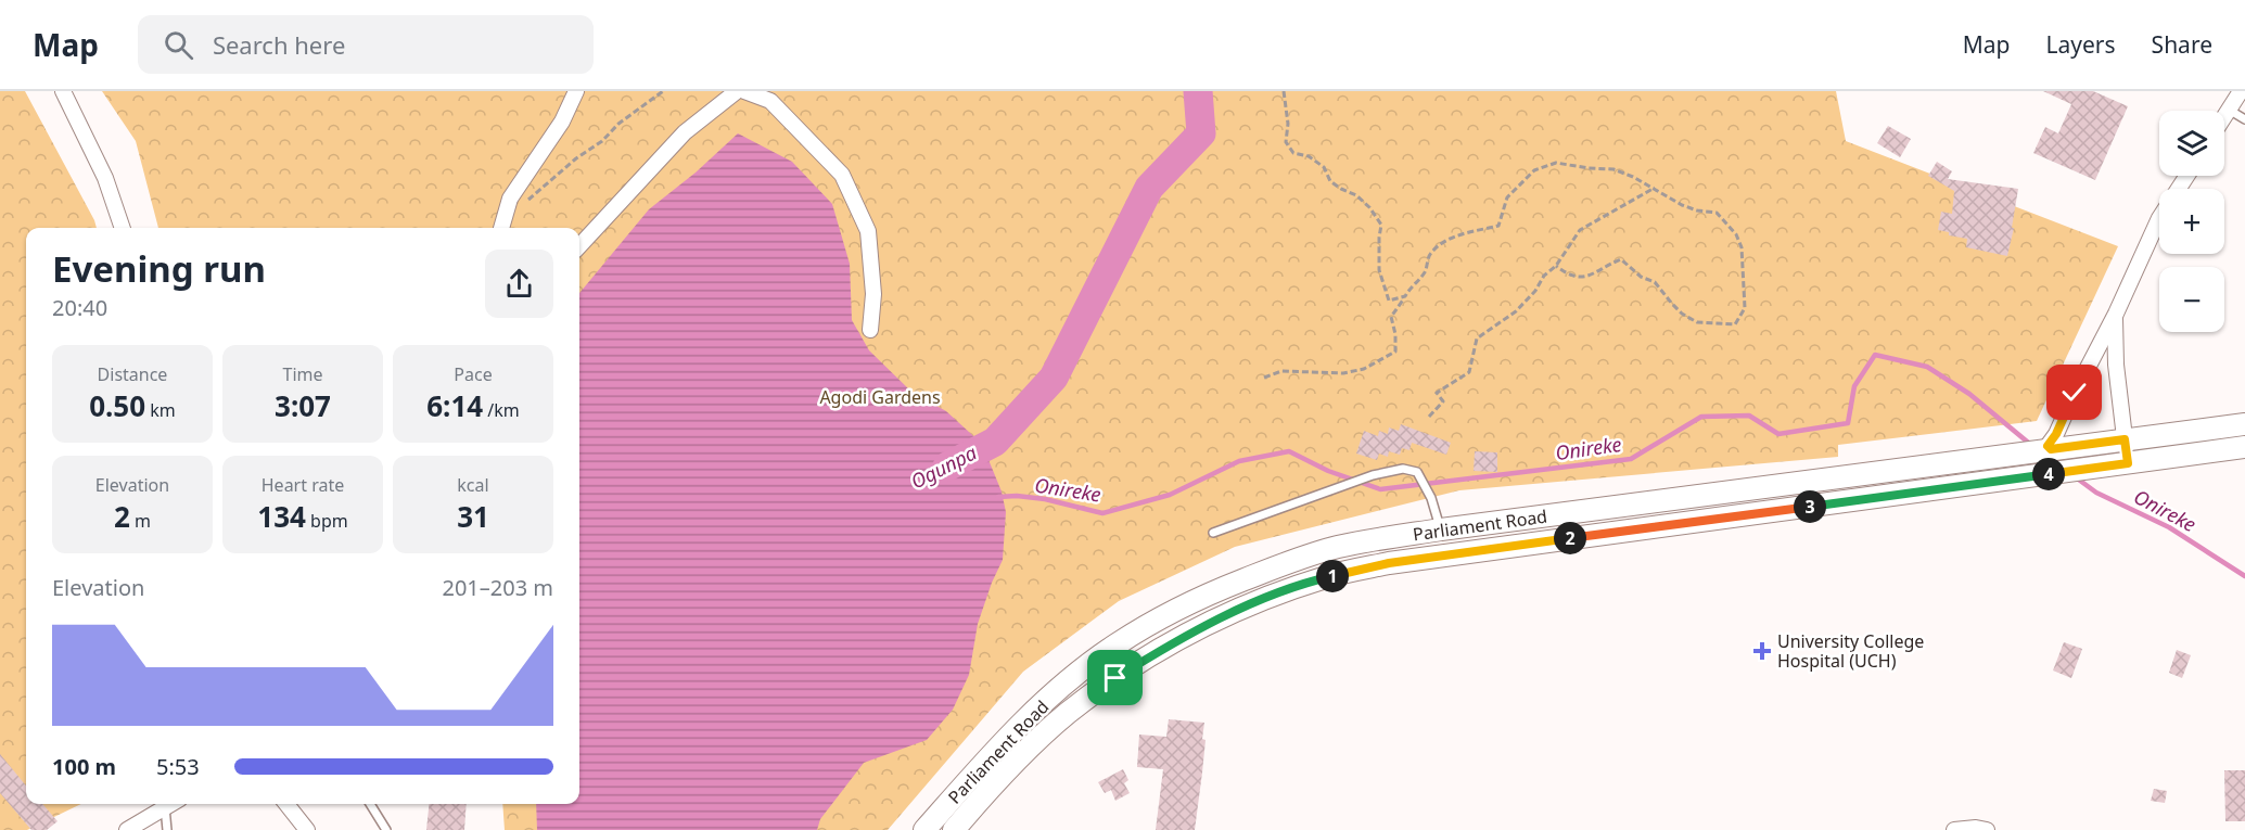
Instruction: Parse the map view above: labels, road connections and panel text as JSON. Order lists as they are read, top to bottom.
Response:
{
  "streets": {
    "main road": ["Parliament Road"]
  },
  "water": ["Onireke", "Ogunpa"],
  "parks": ["Agodi Gardens"],
  "places": {
    "health": ["University College Hospital (UCH)"]
  },
  "page": {
    "header": "Map",
    "search": "Search here",
    "nav": ["Map", "Layers", "Share"],
    "map_buttons": ["+", "−"],
    "heading": ["Evening run", "20:40"],
    "stats": [
      ["Distance", "0.50 km"],
      ["Time", "3:07"],
      ["Pace", "6:14 /km"],
      ["Elevation", "2 m"],
      ["Heart rate", "134 bpm"],
      ["kcal", "31"]
    ],
    "pins": [
      "4",
      "3",
      "2",
      "1"
    ],
    "chart": ["Elevation", "201–203 m"],
    "list": [
      {
        "name": "100 m",
        "note": "5:53"
      }
    ]
  }
}
